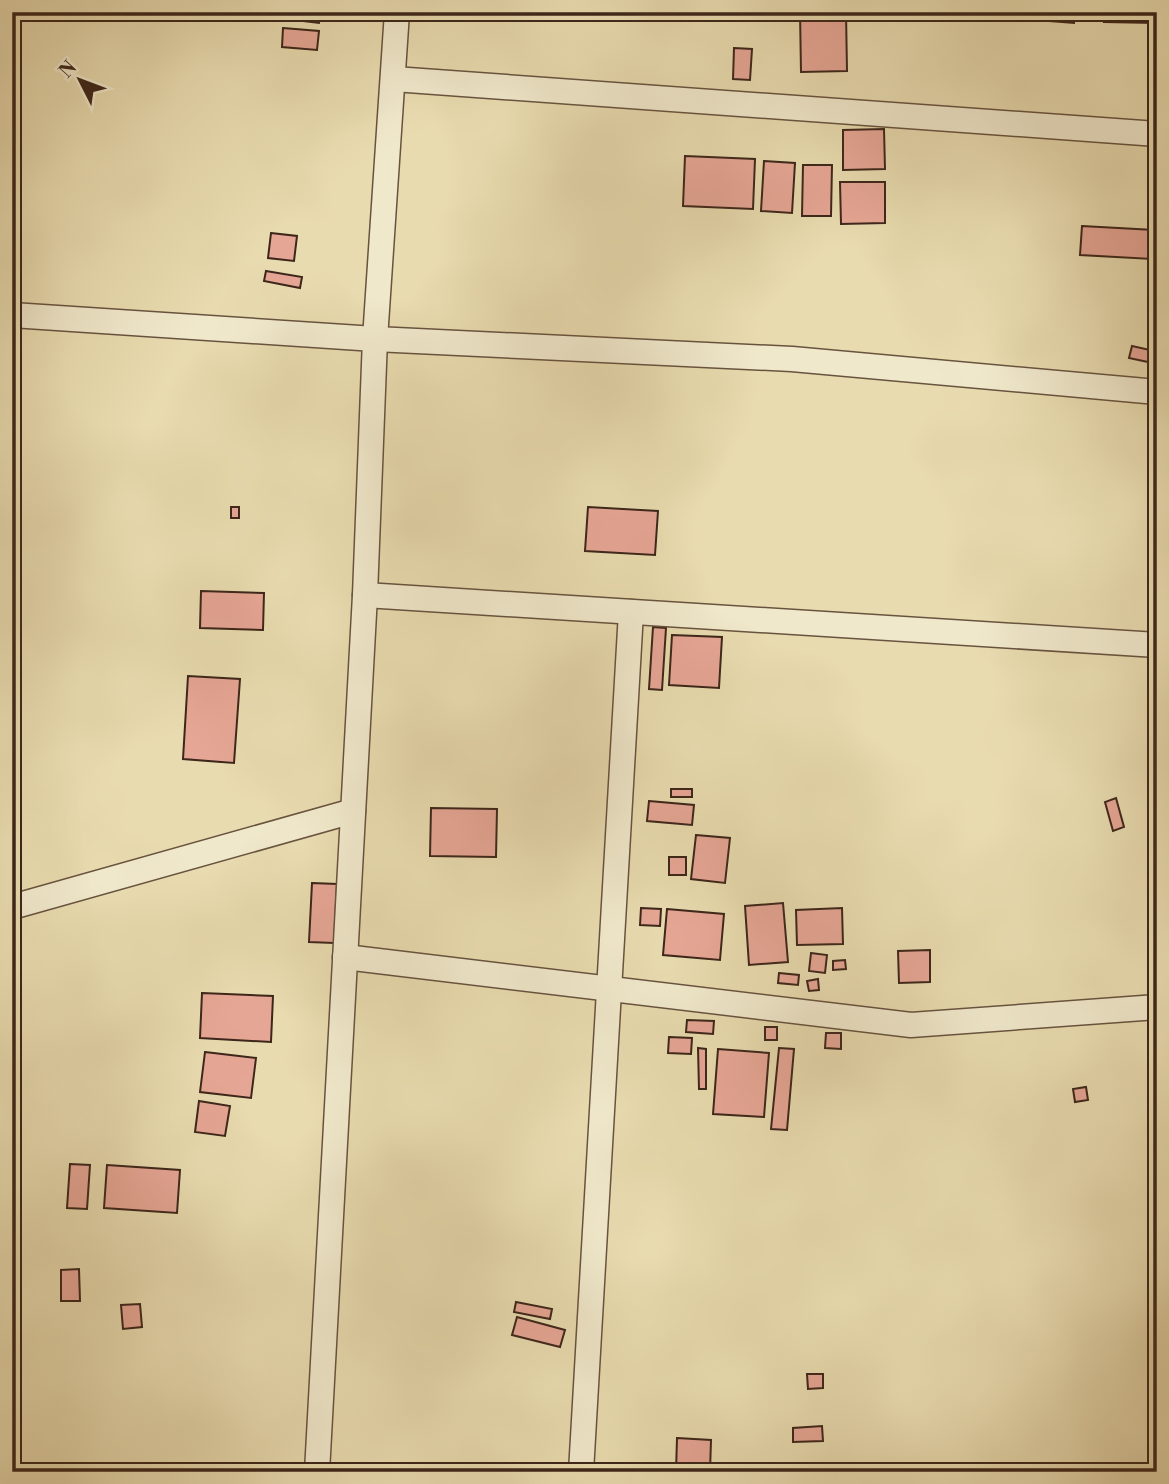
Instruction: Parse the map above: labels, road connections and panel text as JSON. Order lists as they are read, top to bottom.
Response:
{
  "north": "top left"
}
